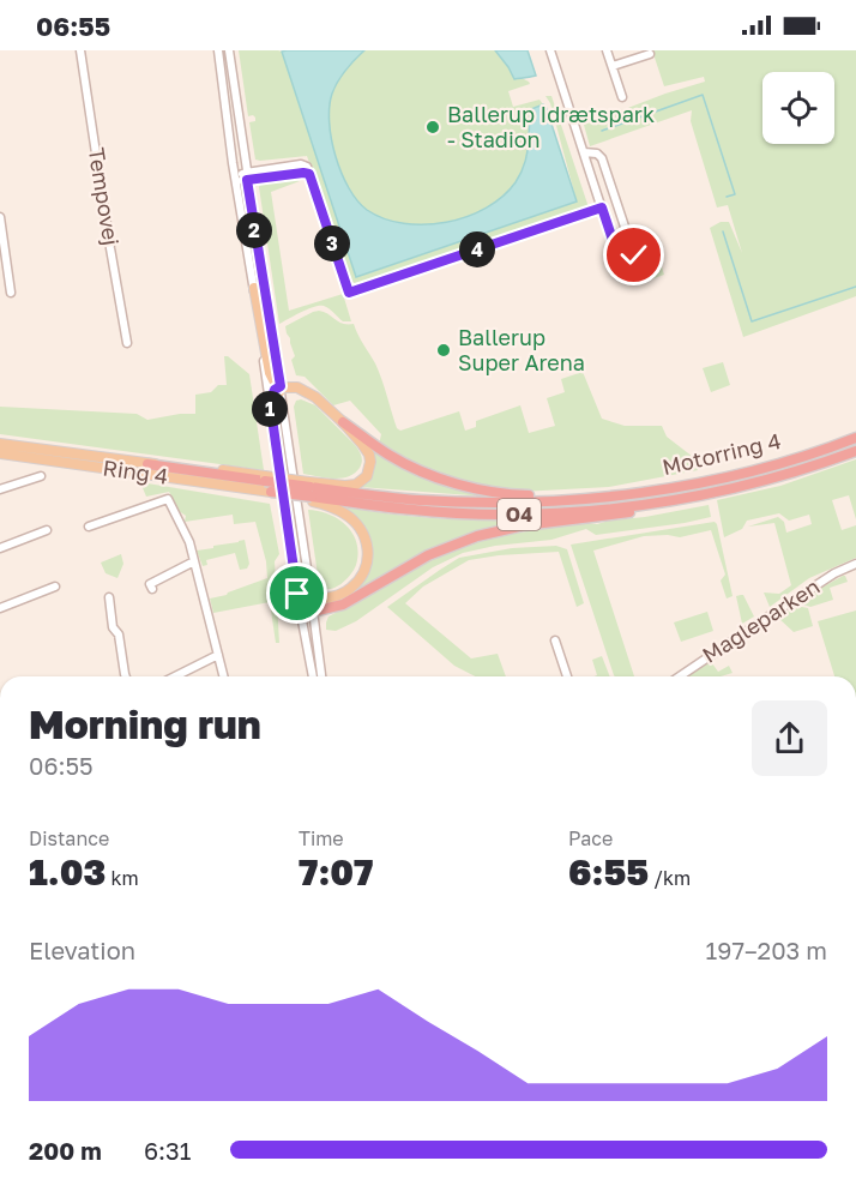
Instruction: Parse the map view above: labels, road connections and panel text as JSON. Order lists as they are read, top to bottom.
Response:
{
  "streets": {
    "highway": ["Motorring 4", "O4"],
    "main road": ["Ring 4"],
    "street": ["Tempovej", "Magleparken"]
  },
  "crossings": [
    ["Motorring 4", "O4"],
    ["Ring 4", "O4"]
  ],
  "places": ["Ballerup Idrætspark - Stadion", "Ballerup Super Arena"],
  "page": {
    "status": "06:55",
    "pins": [
      "2",
      "3",
      "4",
      "1"
    ],
    "heading": ["Morning run", "06:55"],
    "stats": [
      ["Distance", "1.03 km"],
      ["Time", "7:07"],
      ["Pace", "6:55 /km"]
    ],
    "chart": ["Elevation", "197–203 m"],
    "list": [
      {
        "name": "200 m",
        "note": "6:31"
      }
    ]
  }
}
